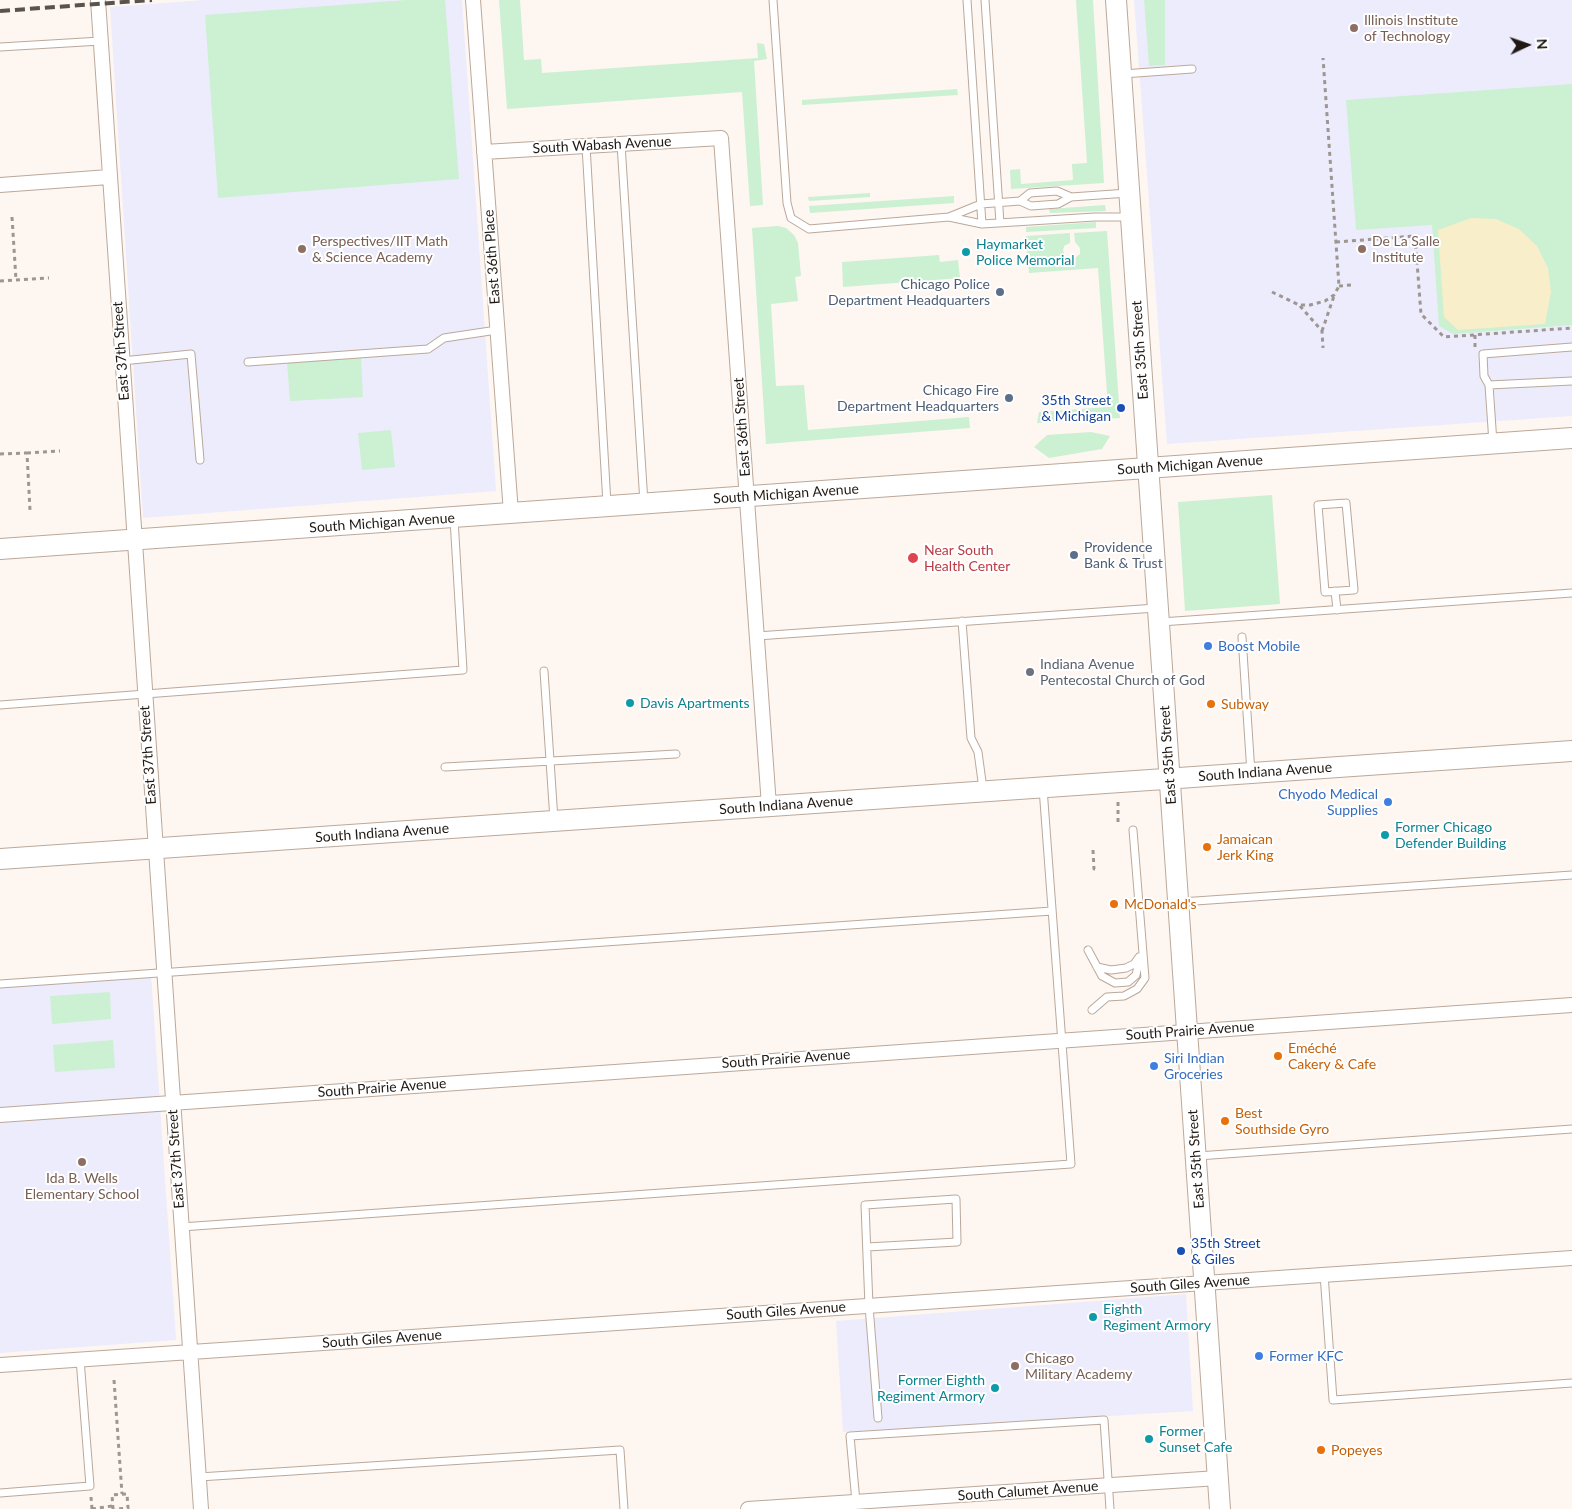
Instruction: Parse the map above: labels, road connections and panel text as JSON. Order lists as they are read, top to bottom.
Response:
{
  "streets": {
    "street": [
      "South Wabash Avenue",
      "East 36th Place",
      "East 35th Street",
      "East 37th Street",
      "East 36th Street",
      "South Michigan Avenue",
      "South Indiana Avenue",
      "South Prairie Avenue",
      "South Giles Avenue",
      "South Calumet Avenue"
    ]
  },
  "crossings": [
    ["South Wabash Avenue", "East 36th Place"],
    ["South Wabash Avenue", "East 36th Street"],
    ["East 36th Place", "South Michigan Avenue"],
    ["East 35th Street", "South Michigan Avenue"],
    ["East 35th Street", "South Indiana Avenue"],
    ["East 35th Street", "South Prairie Avenue"],
    ["East 35th Street", "South Giles Avenue"],
    ["East 35th Street", "South Calumet Avenue"],
    ["East 37th Street", "South Michigan Avenue"],
    ["East 37th Street", "South Indiana Avenue"],
    ["East 37th Street", "South Prairie Avenue"],
    ["East 37th Street", "South Giles Avenue"],
    ["East 36th Street", "South Michigan Avenue"],
    ["East 36th Street", "South Indiana Avenue"]
  ],
  "places": [
    "Illinois Institute of Technology",
    "Perspectives/IIT Math & Science Academy",
    "De La Salle Institute",
    "Haymarket Police Memorial",
    "Chicago Police Department Headquarters",
    "Chicago Fire Department Headquarters",
    "35th Street & Michigan",
    "Providence Bank & Trust",
    "Near South Health Center",
    "Boost Mobile",
    "Indiana Avenue Pentecostal Church of God",
    "Davis Apartments",
    "Subway",
    "Chyodo Medical Supplies",
    "Former Chicago Defender Building",
    "Jamaican Jerk King",
    "McDonald's",
    "Eméché Cakery & Cafe",
    "Siri Indian Groceries",
    "Best Southside Gyro",
    "Ida B. Wells Elementary School",
    "35th Street & Giles",
    "Eighth Regiment Armory",
    "Former KFC",
    "Chicago Military Academy",
    "Former Eighth Regiment Armory",
    "Former Sunset Cafe",
    "Popeyes"
  ],
  "north": "right"
}
